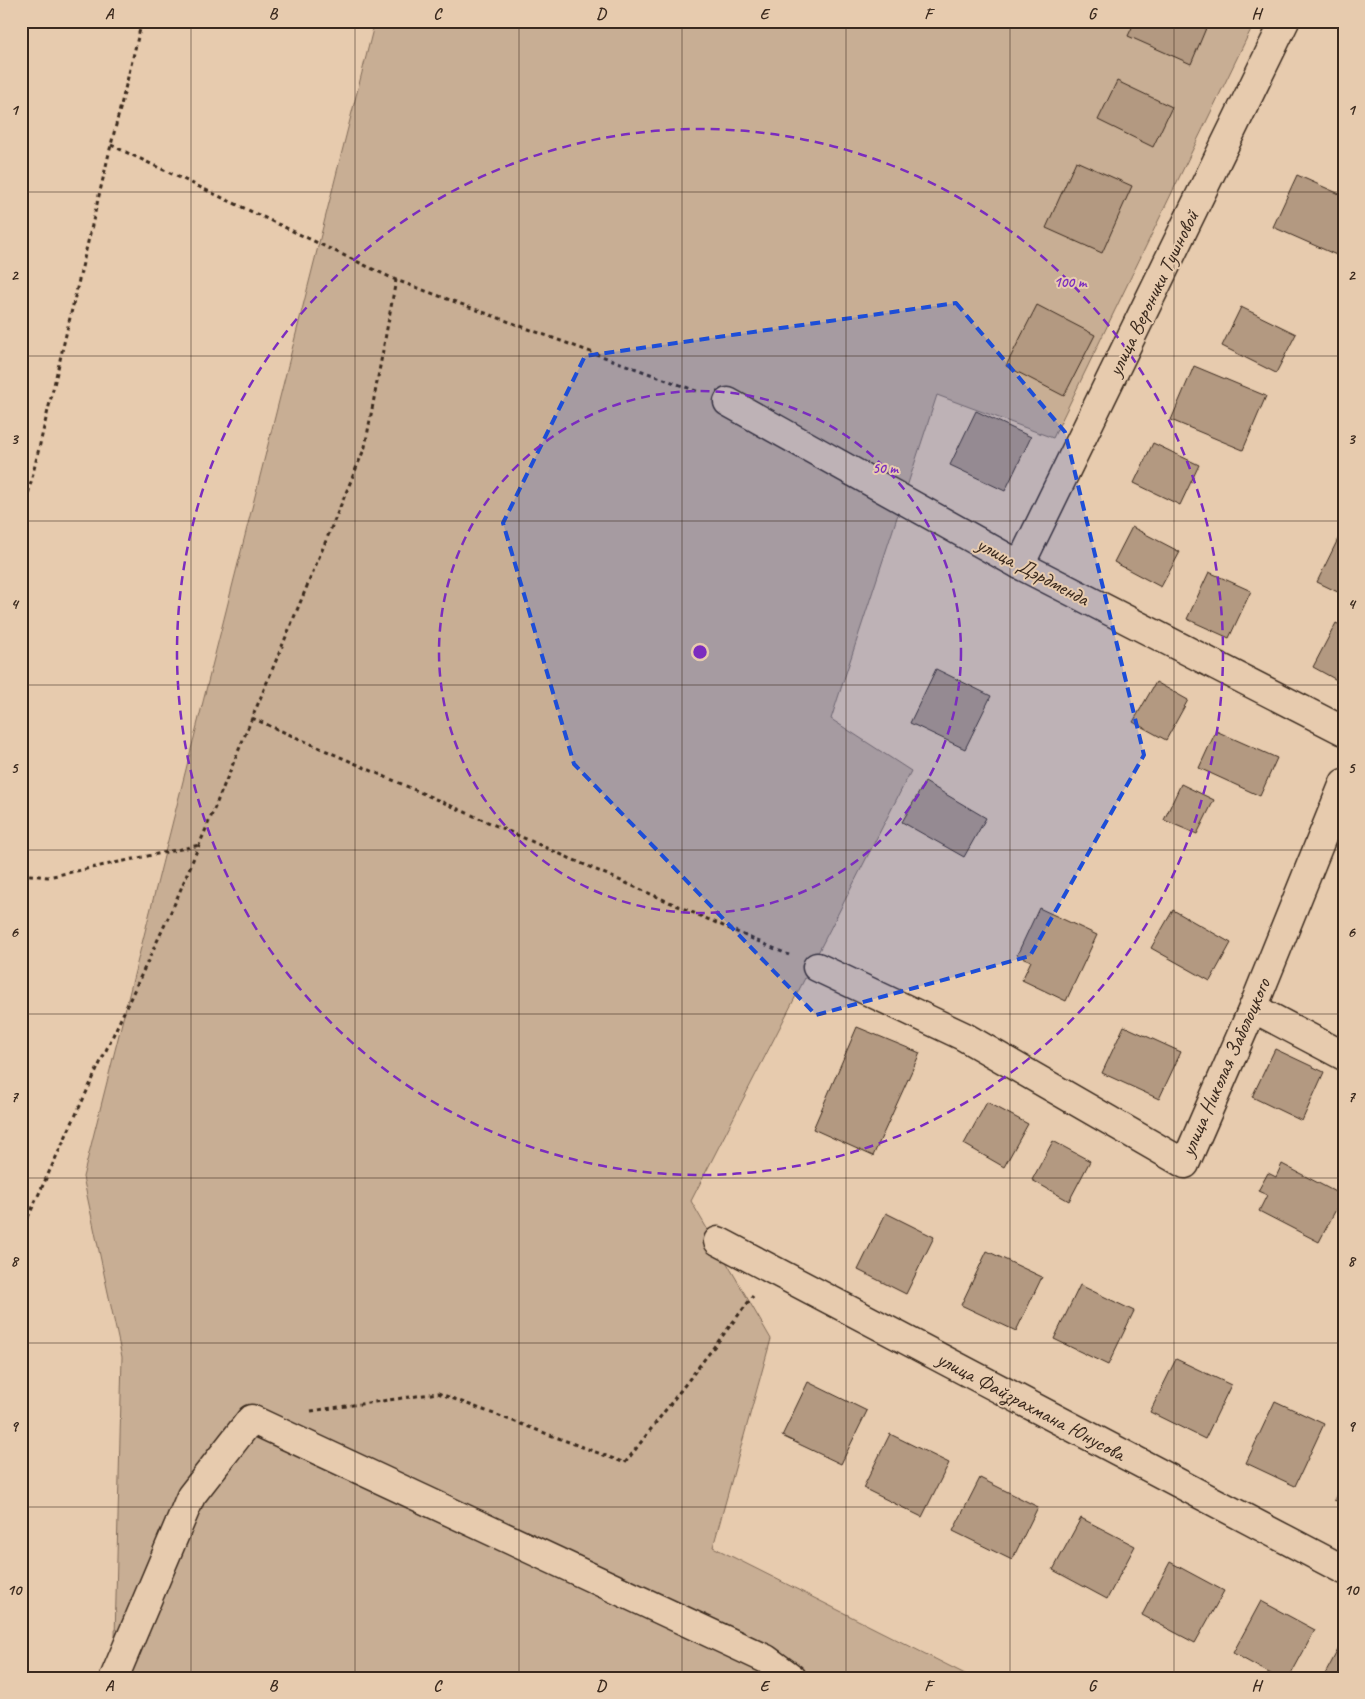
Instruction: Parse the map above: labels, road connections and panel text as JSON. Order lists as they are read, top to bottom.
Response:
{
  "streets": {
    "street": [
      "улица Вероники Тушновой",
      "улица Дэрдменда",
      "улица Николая Заболоцкого",
      "улица Файзрахмана Юнусова"
    ]
  },
  "crossings": [
    ["улица Вероники Тушновой", "улица Дэрдменда"]
  ],
  "grid": {
    "columns": [
      "A",
      "B",
      "C",
      "D",
      "E",
      "F",
      "G",
      "H"
    ],
    "rows": [
      "1",
      "2",
      "3",
      "4",
      "5",
      "6",
      "7",
      "8",
      "9",
      "10"
    ]
  },
  "rings": ["100 m", "50 m"]
}
